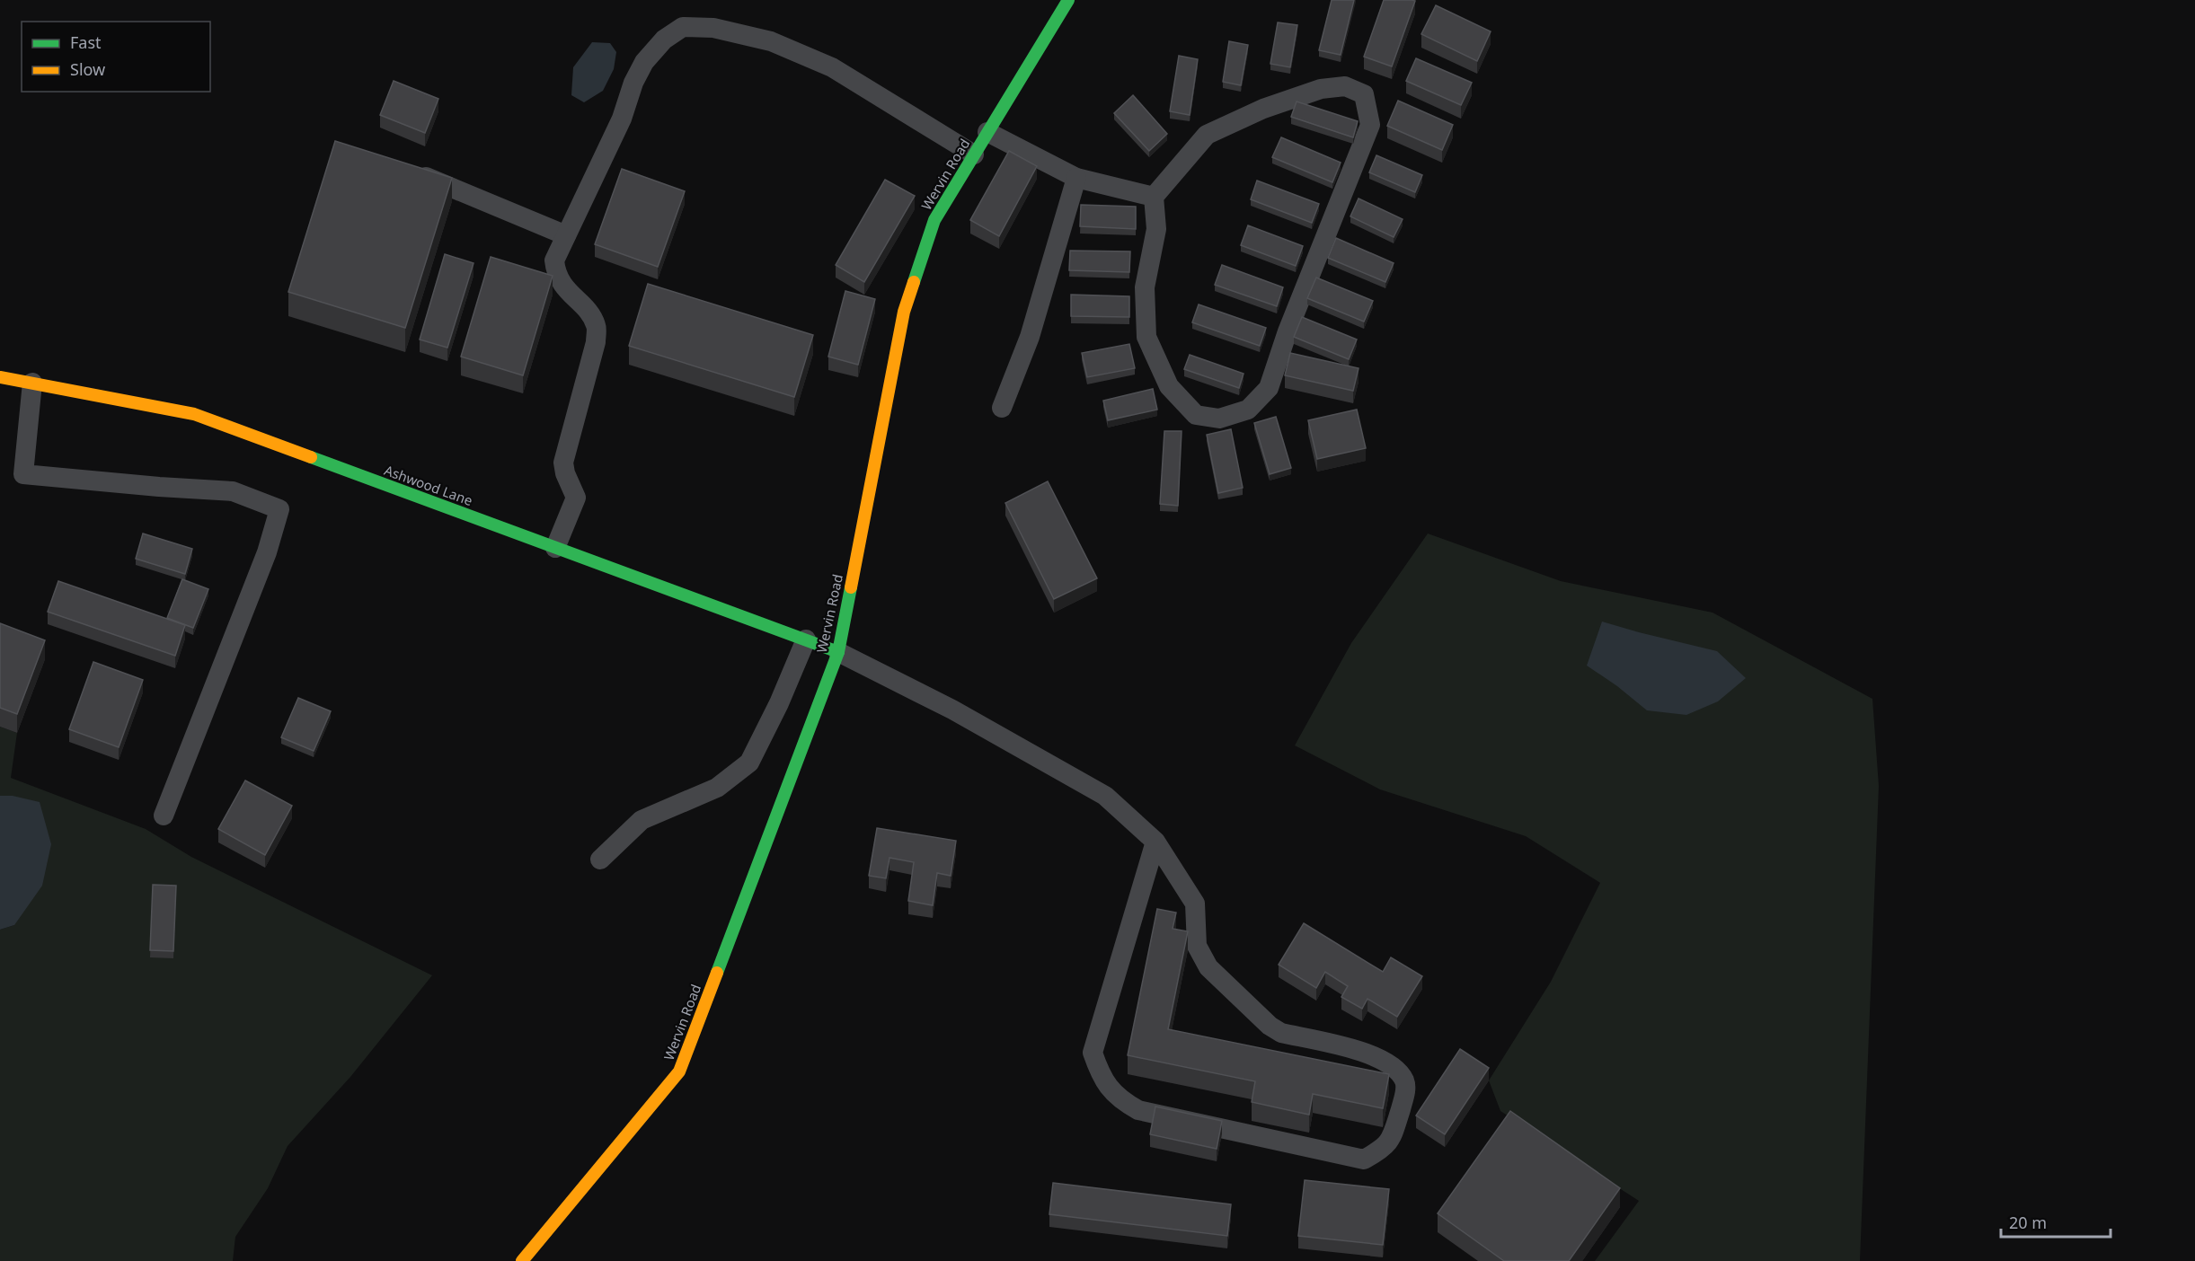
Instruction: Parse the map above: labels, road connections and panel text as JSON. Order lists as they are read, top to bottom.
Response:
{
  "streets": {
    "street": ["Wervin Road", "Ashwood Lane"]
  },
  "crossings": [
    ["Wervin Road", "Ashwood Lane"]
  ],
  "legend": ["Fast", "Slow"],
  "scale_bar": "20 m"
}
